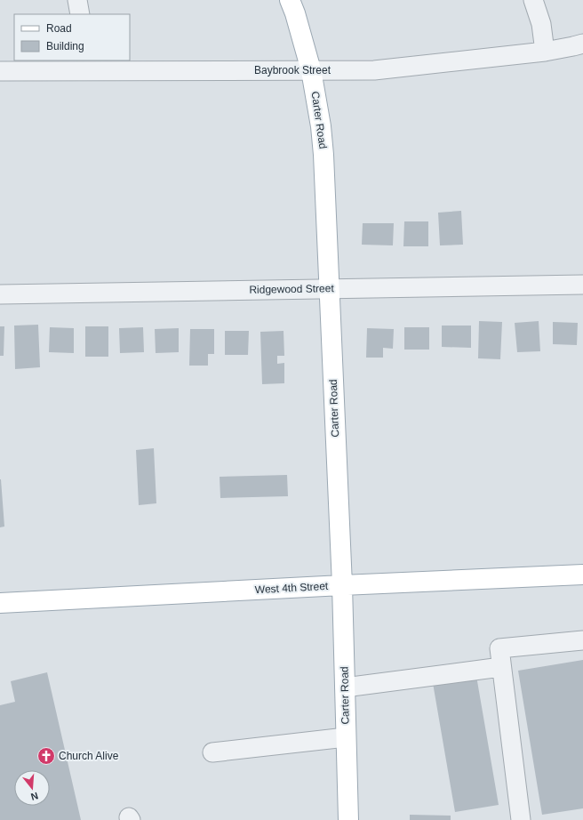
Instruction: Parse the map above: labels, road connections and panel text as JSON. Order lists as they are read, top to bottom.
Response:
{
  "streets": {
    "main road": ["Carter Road", "West 4th Street"],
    "street": ["Baybrook Street", "Ridgewood Street"]
  },
  "crossings": [
    ["Baybrook Street", "Carter Road"],
    ["Carter Road", "Ridgewood Street"],
    ["Carter Road", "West 4th Street"]
  ],
  "places": {
    "church": ["Church Alive"]
  },
  "legend": ["Road", "Building"],
  "north": "bottom"
}
